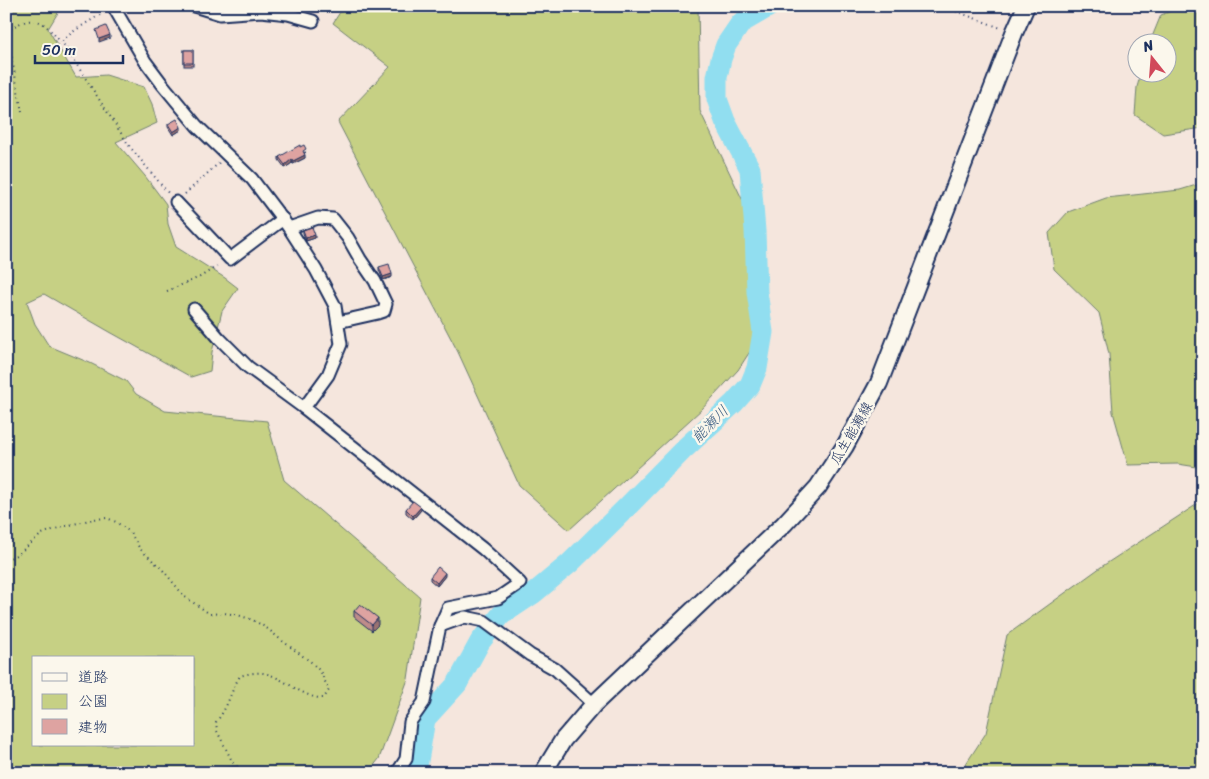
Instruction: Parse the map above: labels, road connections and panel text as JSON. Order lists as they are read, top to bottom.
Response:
{
  "streets": {
    "main road": ["瓜生能瀬線"]
  },
  "water": ["能瀬川"],
  "legend": ["道路", "公園", "建物"],
  "scale_bar": "50 m",
  "north": "top"
}
